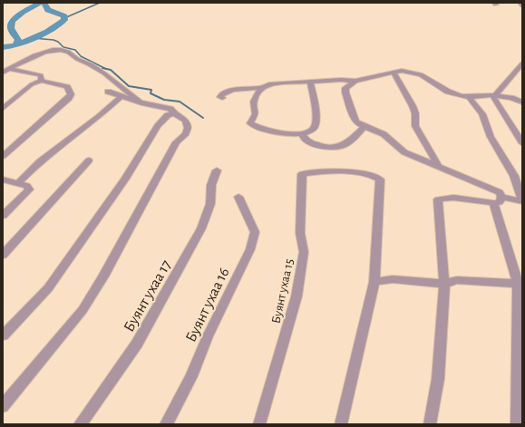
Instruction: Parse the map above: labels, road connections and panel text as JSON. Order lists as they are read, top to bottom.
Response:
{
  "streets": {
    "street": ["Буянт ухаа 15", "Буянт ухаа 17", "Буянт ухаа 16"]
  }
}
